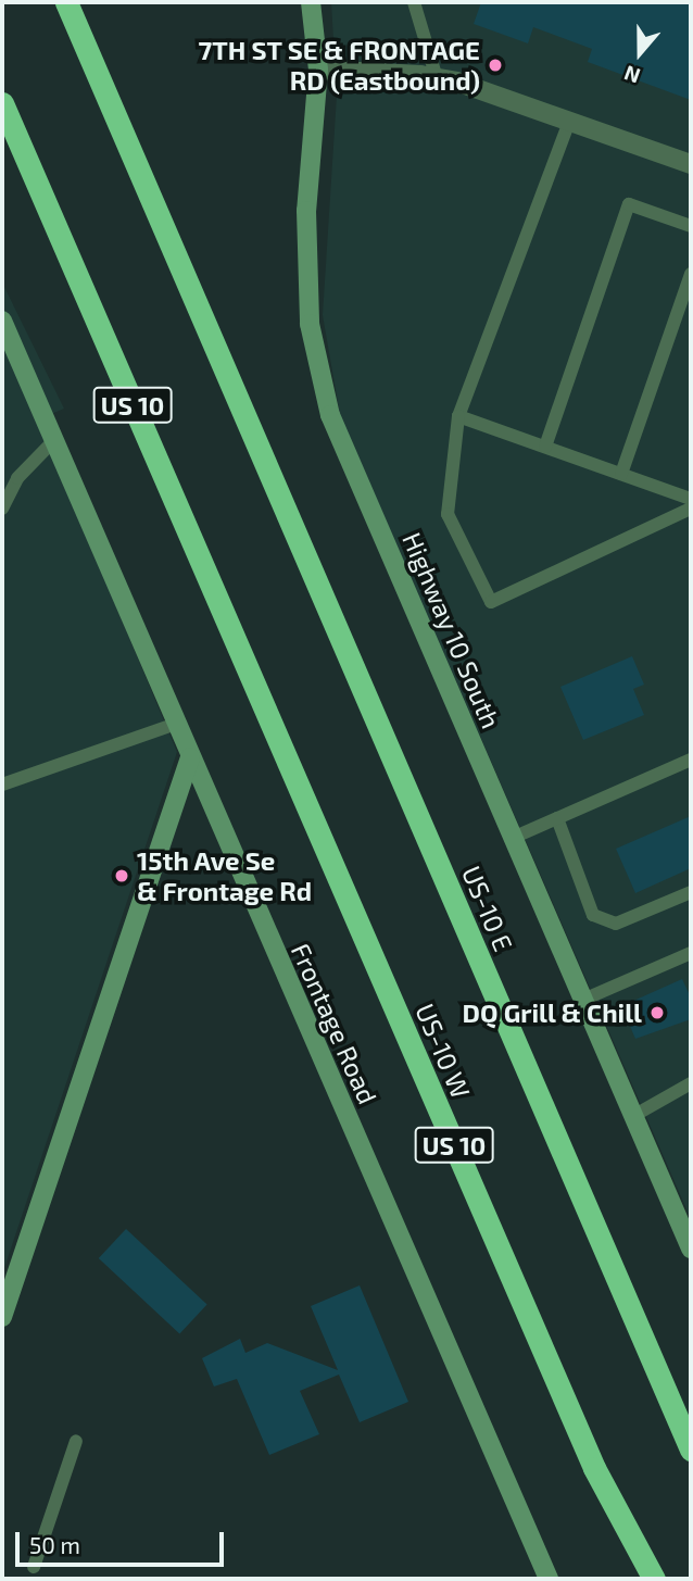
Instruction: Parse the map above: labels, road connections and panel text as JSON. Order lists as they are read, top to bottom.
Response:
{
  "streets": {
    "highway": ["US 10", "US-10 E", "US-10 W"],
    "street": ["Highway 10 South", "Frontage Road"]
  },
  "places": ["7TH ST SE & FRONTAGE RD (Eastbound)", "15th Ave Se & Frontage Rd", "DQ Grill & Chill"],
  "scale_bar": "50 m",
  "north": "bottom"
}
